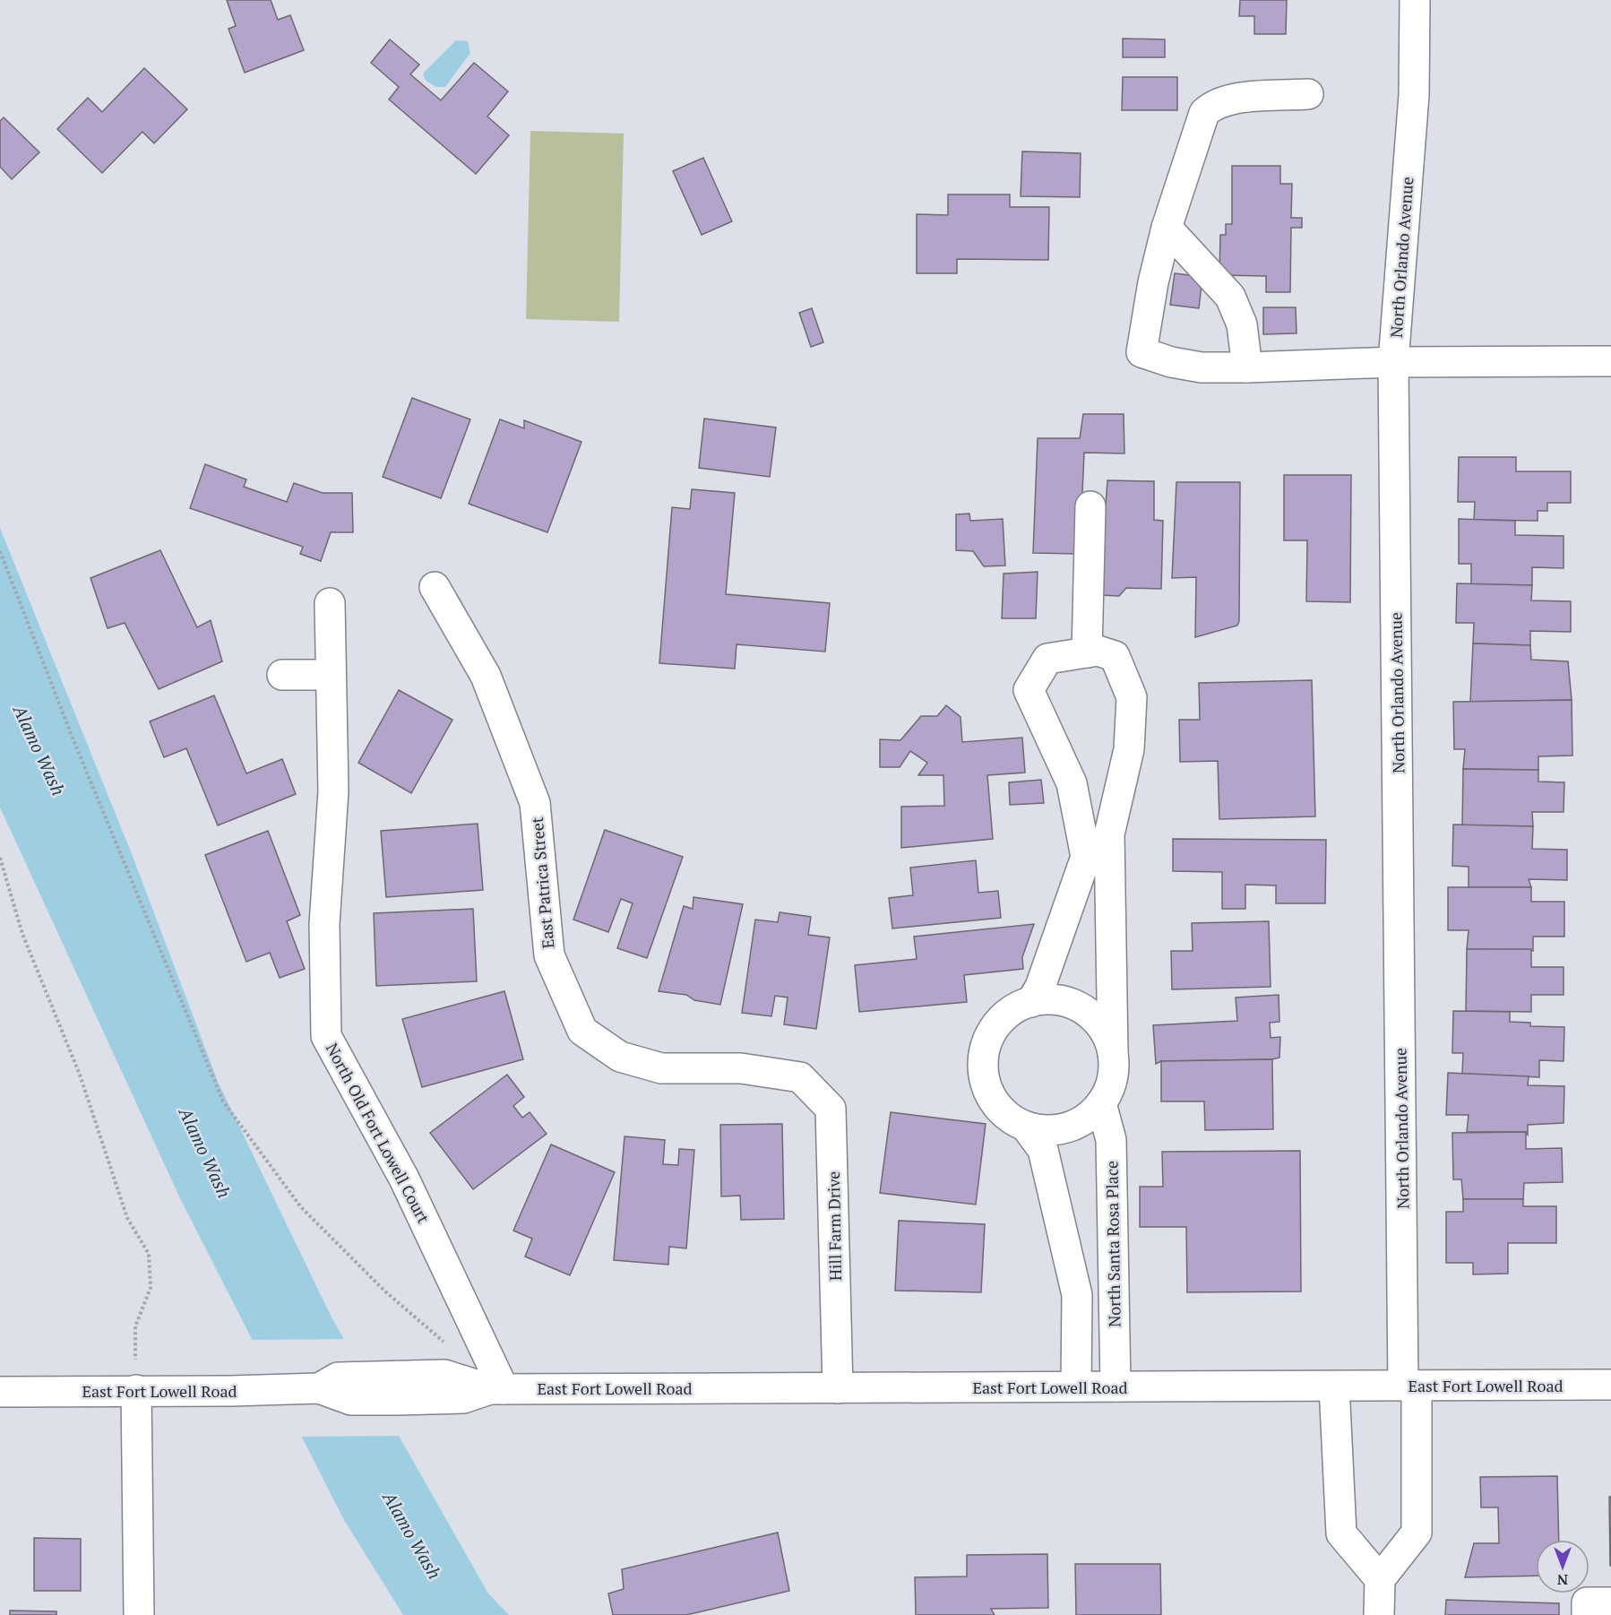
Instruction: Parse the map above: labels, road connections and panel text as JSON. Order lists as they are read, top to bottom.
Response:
{
  "streets": {
    "street": [
      "North Orlando Avenue",
      "East Patrica Street",
      "North Old Fort Lowell Court",
      "Hill Farm Drive",
      "North Santa Rosa Place",
      "East Fort Lowell Road"
    ]
  },
  "crossings": [
    ["North Orlando Avenue", "East Fort Lowell Road"],
    ["East Patrica Street", "Hill Farm Drive"],
    ["North Old Fort Lowell Court", "East Fort Lowell Road"],
    ["Hill Farm Drive", "East Fort Lowell Road"],
    ["North Santa Rosa Place", "East Fort Lowell Road"]
  ],
  "water": ["Alamo Wash"],
  "north": "bottom"
}
